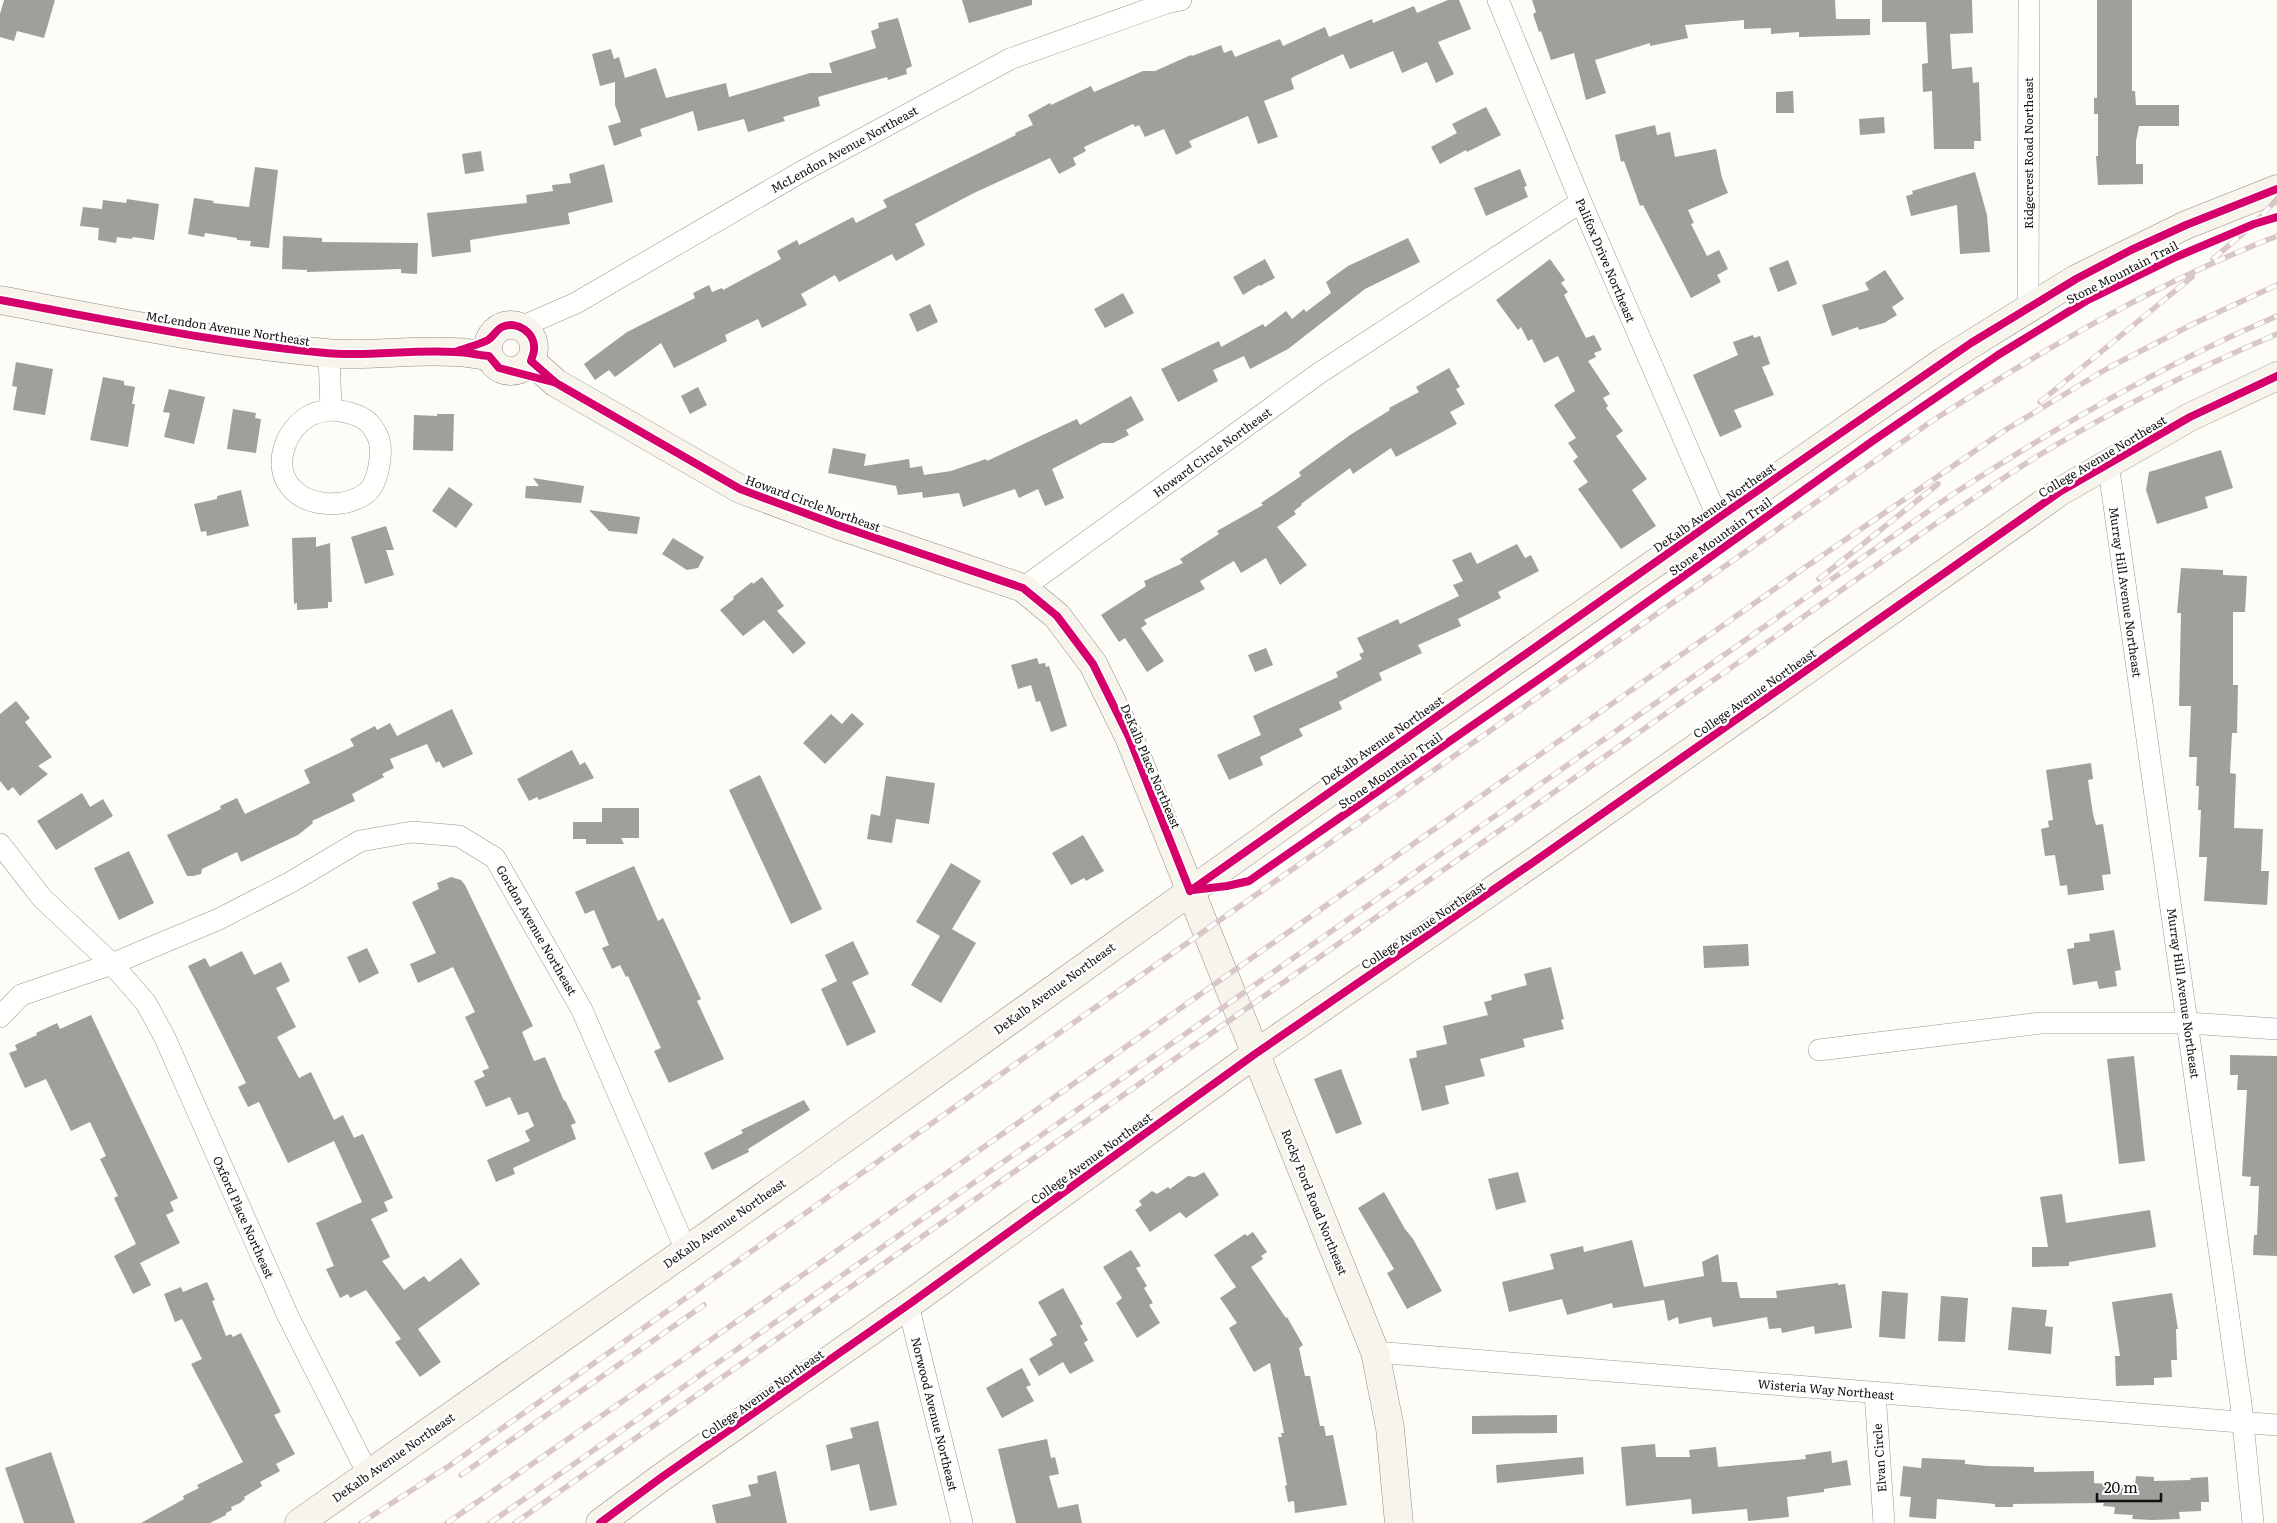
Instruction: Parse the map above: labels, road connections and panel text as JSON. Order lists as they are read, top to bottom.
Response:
{
  "streets": {
    "street": [
      "McLendon Avenue Northeast",
      "Ridgecrest Road Northeast",
      "Palifox Drive Northeast",
      "Howard Circle Northeast",
      "College Avenue Northeast",
      "DeKalb Avenue Northeast",
      "Murray Hill Avenue Northeast",
      "DeKalb Place Northeast",
      "Gordon Avenue Northeast",
      "Rocky Ford Road Northeast",
      "Oxford Place Northeast",
      "Wisteria Way Northeast",
      "Norwood Avenue Northeast",
      "Elvan Circle"
    ],
    "cycle path": ["Stone Mountain Trail"]
  },
  "crossings": [
    ["McLendon Avenue Northeast", "Howard Circle Northeast"],
    ["Ridgecrest Road Northeast", "DeKalb Avenue Northeast"],
    ["Palifox Drive Northeast", "Howard Circle Northeast"],
    ["Palifox Drive Northeast", "DeKalb Avenue Northeast"],
    ["Howard Circle Northeast", "DeKalb Place Northeast"],
    ["College Avenue Northeast", "Murray Hill Avenue Northeast"],
    ["College Avenue Northeast", "Rocky Ford Road Northeast"],
    ["College Avenue Northeast", "Norwood Avenue Northeast"],
    ["DeKalb Avenue Northeast", "DeKalb Place Northeast"],
    ["DeKalb Avenue Northeast", "Gordon Avenue Northeast"],
    ["DeKalb Avenue Northeast", "Rocky Ford Road Northeast"],
    ["DeKalb Avenue Northeast", "Oxford Place Northeast"],
    ["Murray Hill Avenue Northeast", "Wisteria Way Northeast"],
    ["DeKalb Place Northeast", "Rocky Ford Road Northeast"],
    ["Gordon Avenue Northeast", "Oxford Place Northeast"],
    ["Rocky Ford Road Northeast", "Wisteria Way Northeast"],
    ["Wisteria Way Northeast", "Elvan Circle"]
  ],
  "scale_bar": "20 m"
}
